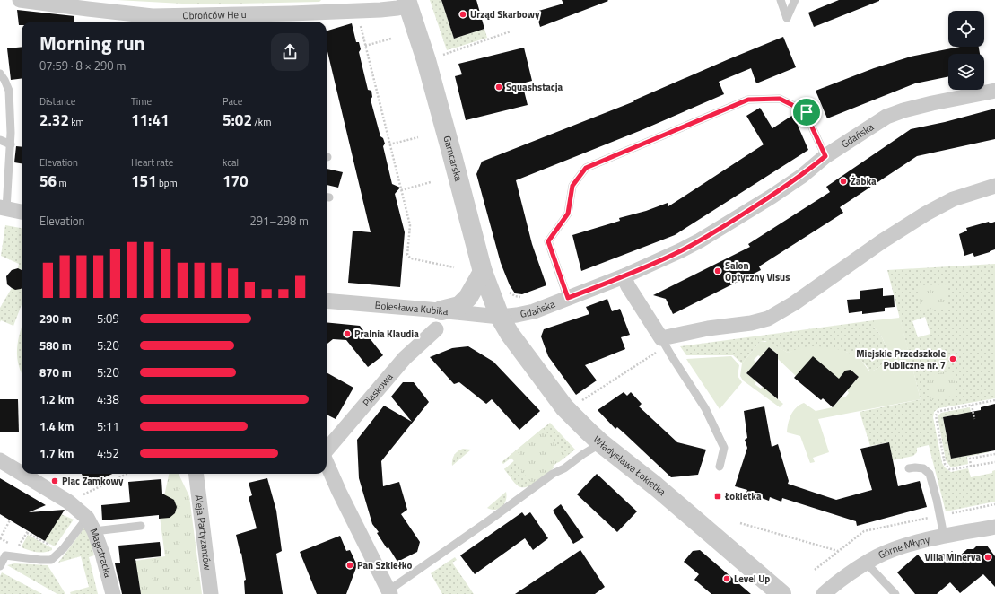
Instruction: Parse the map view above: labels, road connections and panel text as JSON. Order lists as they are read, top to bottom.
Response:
{
  "streets": {
    "street": [
      "Obrońców Helu",
      "Gdańska",
      "Garncarska",
      "Bolesława Kubika",
      "Piaskowa",
      "Władysława Łokietka",
      "Aleja Partyzantów",
      "Górne Młyny",
      "Magistracka"
    ]
  },
  "crossings": [
    ["Obrońców Helu", "Garncarska"],
    ["Gdańska", "Garncarska"],
    ["Gdańska", "Bolesława Kubika"],
    ["Gdańska", "Władysława Łokietka"],
    ["Garncarska", "Bolesława Kubika"],
    ["Garncarska", "Władysława Łokietka"],
    ["Bolesława Kubika", "Władysława Łokietka"]
  ],
  "places": {
    "other": [
      "Urząd Skarbowy",
      "Squashstacja",
      "Żabka",
      "Salon Optyczny Visus",
      "Pralnia Klaudia",
      "Miejskie Przedszkole Publiczne nr. 7",
      "Plac Zamkowy",
      "Villa Minerva",
      "Pan Szkiełko",
      "Level Up"
    ],
    "transit": ["Łokietka"]
  },
  "page": {
    "heading": ["Morning run", "07:59 · 8 × 290 m"],
    "stats": [
      ["Distance", "2.32 km"],
      ["Time", "11:41"],
      ["Pace", "5:02 /km"],
      ["Elevation", "56 m"],
      ["Heart rate", "151 bpm"],
      ["kcal", "170"]
    ],
    "chart": ["Elevation", "291–298 m"],
    "list": [
      {
        "name": "290 m",
        "note": "5:09"
      },
      {
        "name": "580 m",
        "note": "5:20"
      },
      {
        "name": "870 m",
        "note": "5:20"
      },
      {
        "name": "1.2 km",
        "note": "4:38"
      },
      {
        "name": "1.4 km",
        "note": "5:11"
      },
      {
        "name": "1.7 km",
        "note": "4:52"
      }
    ]
  }
}
